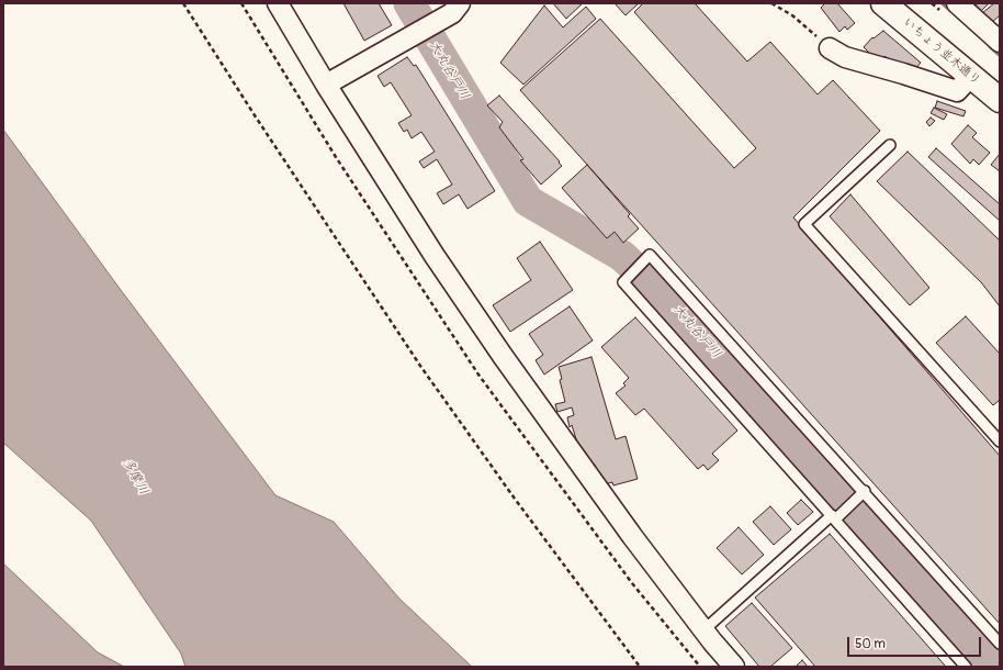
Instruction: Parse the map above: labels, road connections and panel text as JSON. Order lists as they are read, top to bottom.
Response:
{
  "streets": {
    "street": ["いちょう並木通り"]
  },
  "water": ["大丸谷戸川", "多摩川"],
  "scale_bar": "50 m"
}
